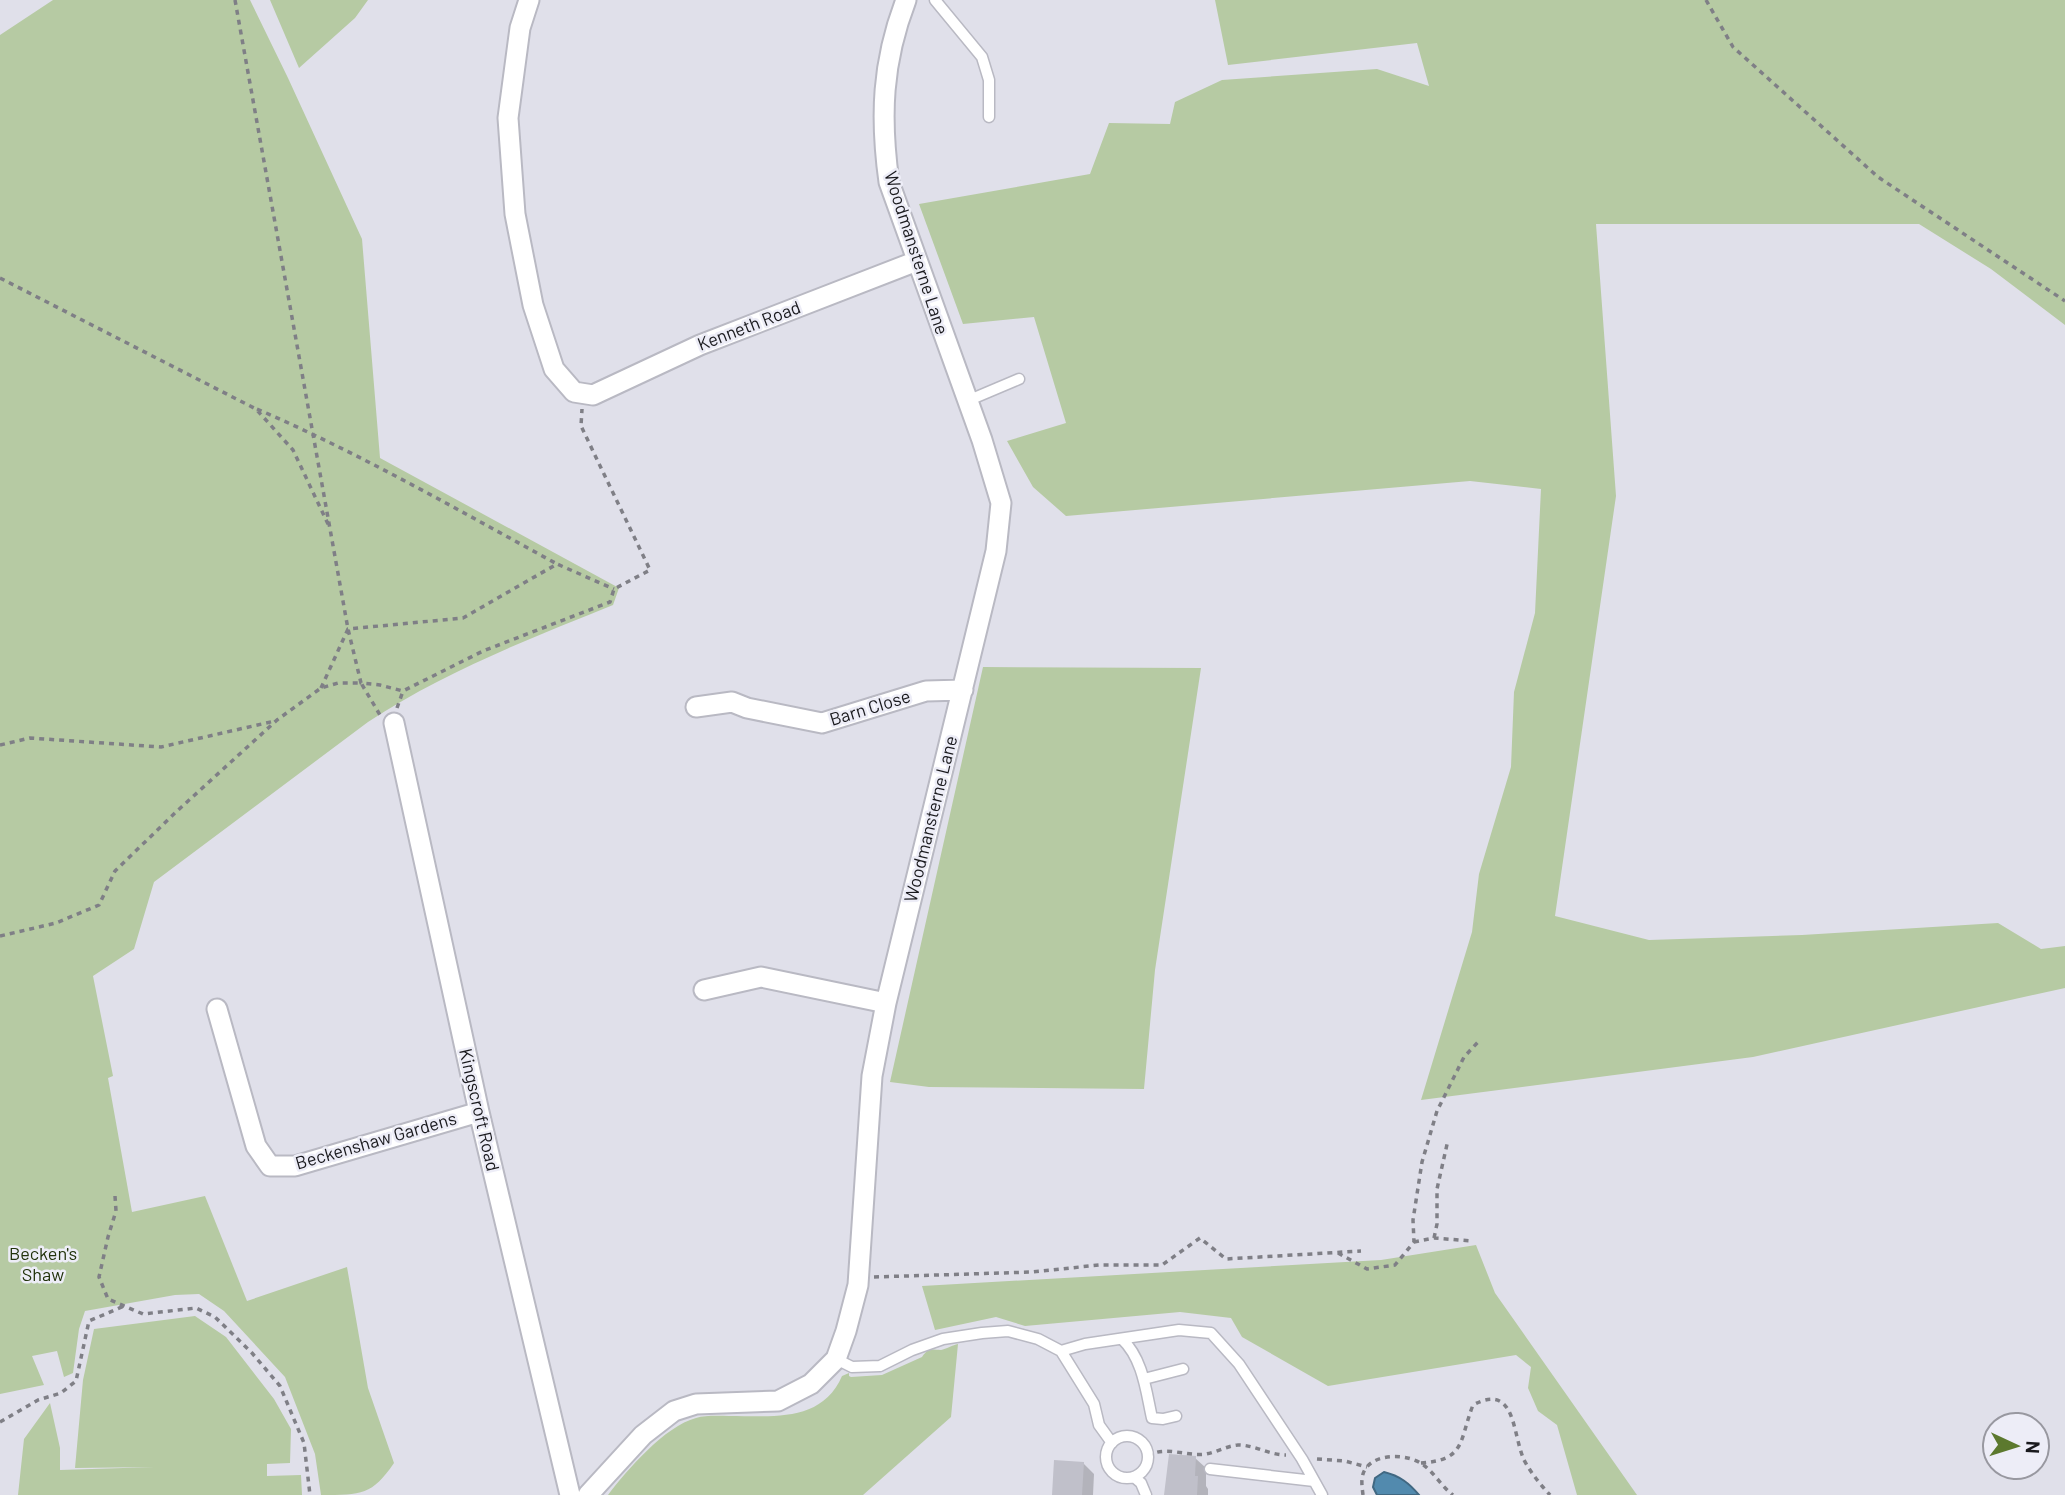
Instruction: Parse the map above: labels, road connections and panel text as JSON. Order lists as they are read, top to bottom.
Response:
{
  "streets": {
    "street": [
      "Woodmansterne Lane",
      "Kenneth Road",
      "Barn Close",
      "Kingscroft Road",
      "Beckenshaw Gardens"
    ]
  },
  "crossings": [
    ["Woodmansterne Lane", "Kenneth Road"],
    ["Woodmansterne Lane", "Barn Close"],
    ["Kingscroft Road", "Beckenshaw Gardens"]
  ],
  "parks": ["Becken's Shaw"],
  "north": "right"
}
